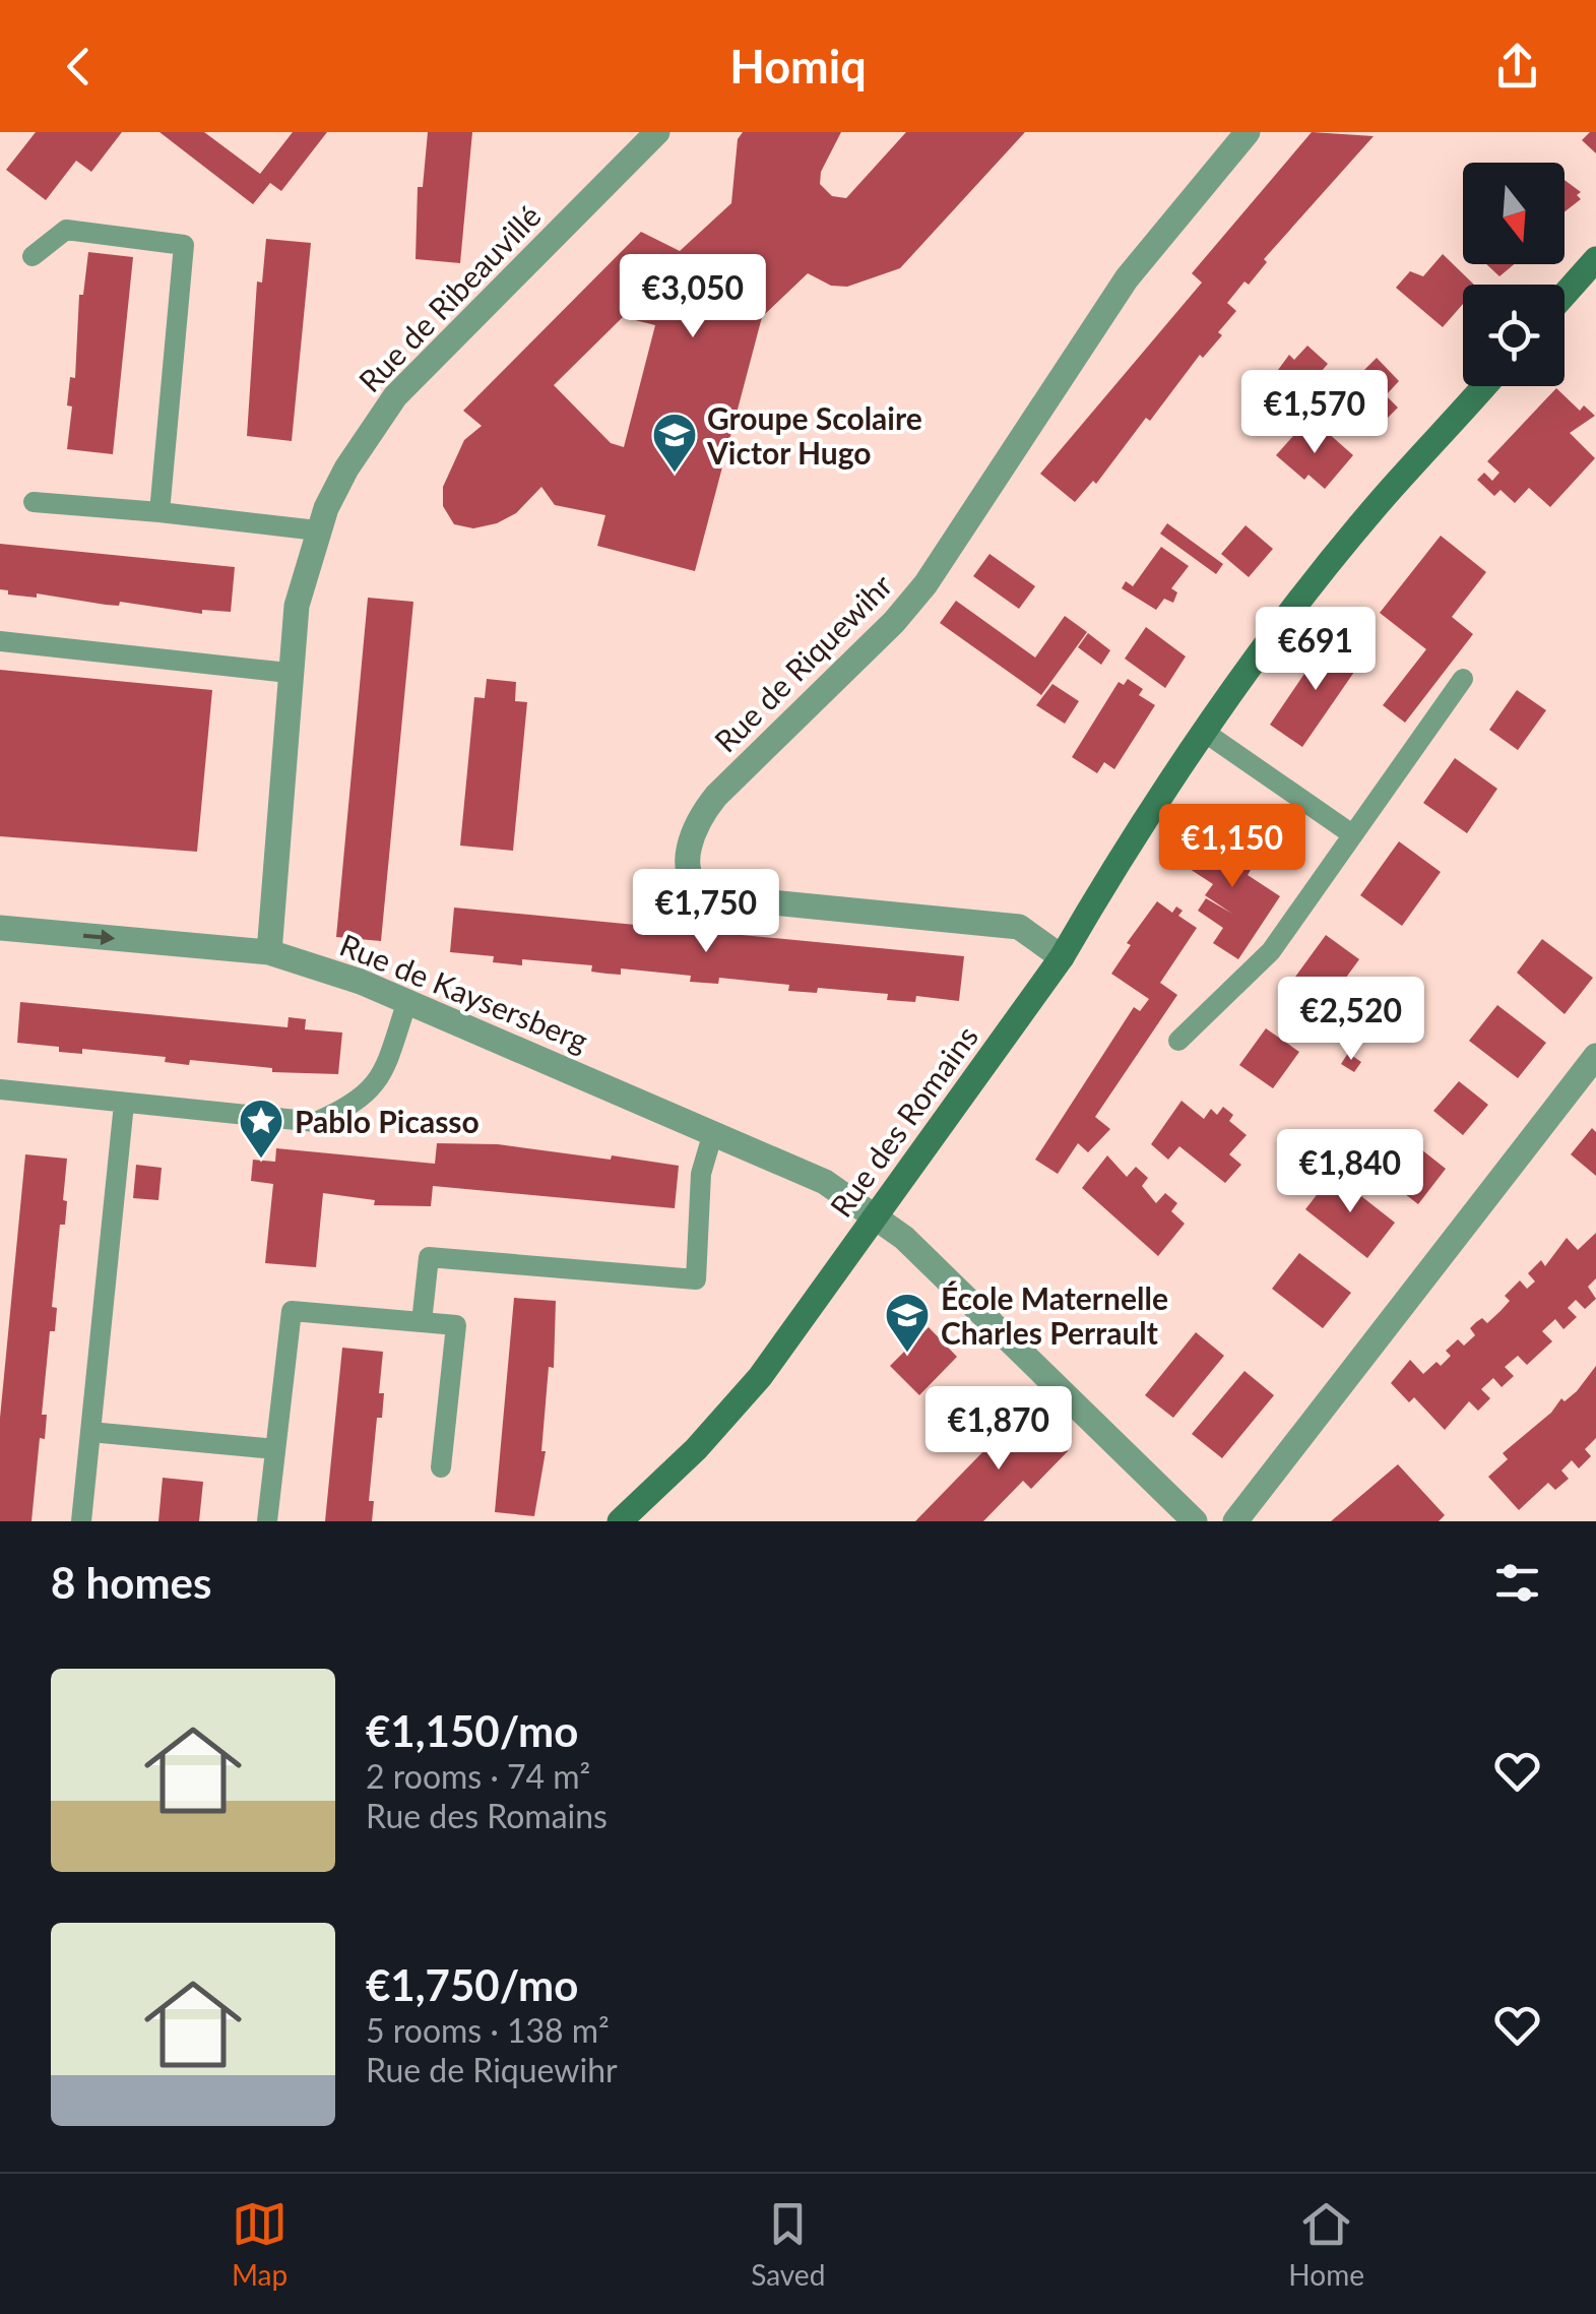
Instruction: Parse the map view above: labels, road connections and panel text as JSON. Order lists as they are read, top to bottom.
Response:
{
  "streets": {
    "main road": ["Rue des Romains"],
    "street": ["Rue de Ribeauvillé", "Rue de Riquewihr", "Rue de Kaysersberg"]
  },
  "crossings": [
    ["Rue de Ribeauvillé", "Rue de Kaysersberg"],
    ["Rue de Riquewihr", "Rue des Romains"],
    ["Rue de Kaysersberg", "Rue des Romains"]
  ],
  "places": {
    "school or university": ["Groupe Scolaire Victor Hugo", "École Maternelle Charles Perrault"],
    "place": ["Pablo Picasso"]
  },
  "north": "bottom",
  "page": {
    "header": "Homiq",
    "price": [
      "€3,050",
      "€1,570",
      "€691",
      "€1,150",
      "€1,750",
      "€2,520",
      "€1,840",
      "€1,870"
    ],
    "heading": "8 homes",
    "list": [
      {
        "name": "€1,150/mo",
        "note": "2 rooms · 74 m² · Rue des Romains"
      },
      {
        "name": "€1,750/mo",
        "note": "5 rooms · 138 m² · Rue de Riquewihr"
      }
    ],
    "tabs": ["Map", "Saved", "Home"]
  }
}
